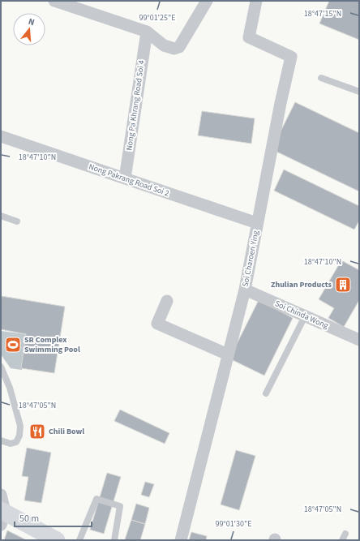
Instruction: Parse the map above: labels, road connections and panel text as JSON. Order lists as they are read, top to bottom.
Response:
{
  "streets": {
    "street": [
      "Nong Pa Khrang Road Soi 4",
      "Nong Pakrang Road Soi 2",
      "Soi Charoen Ying",
      "Soi Chinda Wong"
    ]
  },
  "crossings": [
    ["Nong Pa Khrang Road Soi 4", "Nong Pakrang Road Soi 2"],
    ["Nong Pakrang Road Soi 2", "Soi Charoen Ying"],
    ["Soi Charoen Ying", "Soi Chinda Wong"]
  ],
  "places": {
    "building": ["Zhulian Products"],
    "sports": ["SR Complex Swimming Pool"],
    "restaurant": ["Chili Bowl"]
  },
  "scale_bar": "50 m",
  "north": "top",
  "coordinates": [
    "18°47'15\"N",
    "99°01'25\"E",
    "18°47'10\"N",
    "18°47'05\"N",
    "99°01'30\"E"
  ]
}
